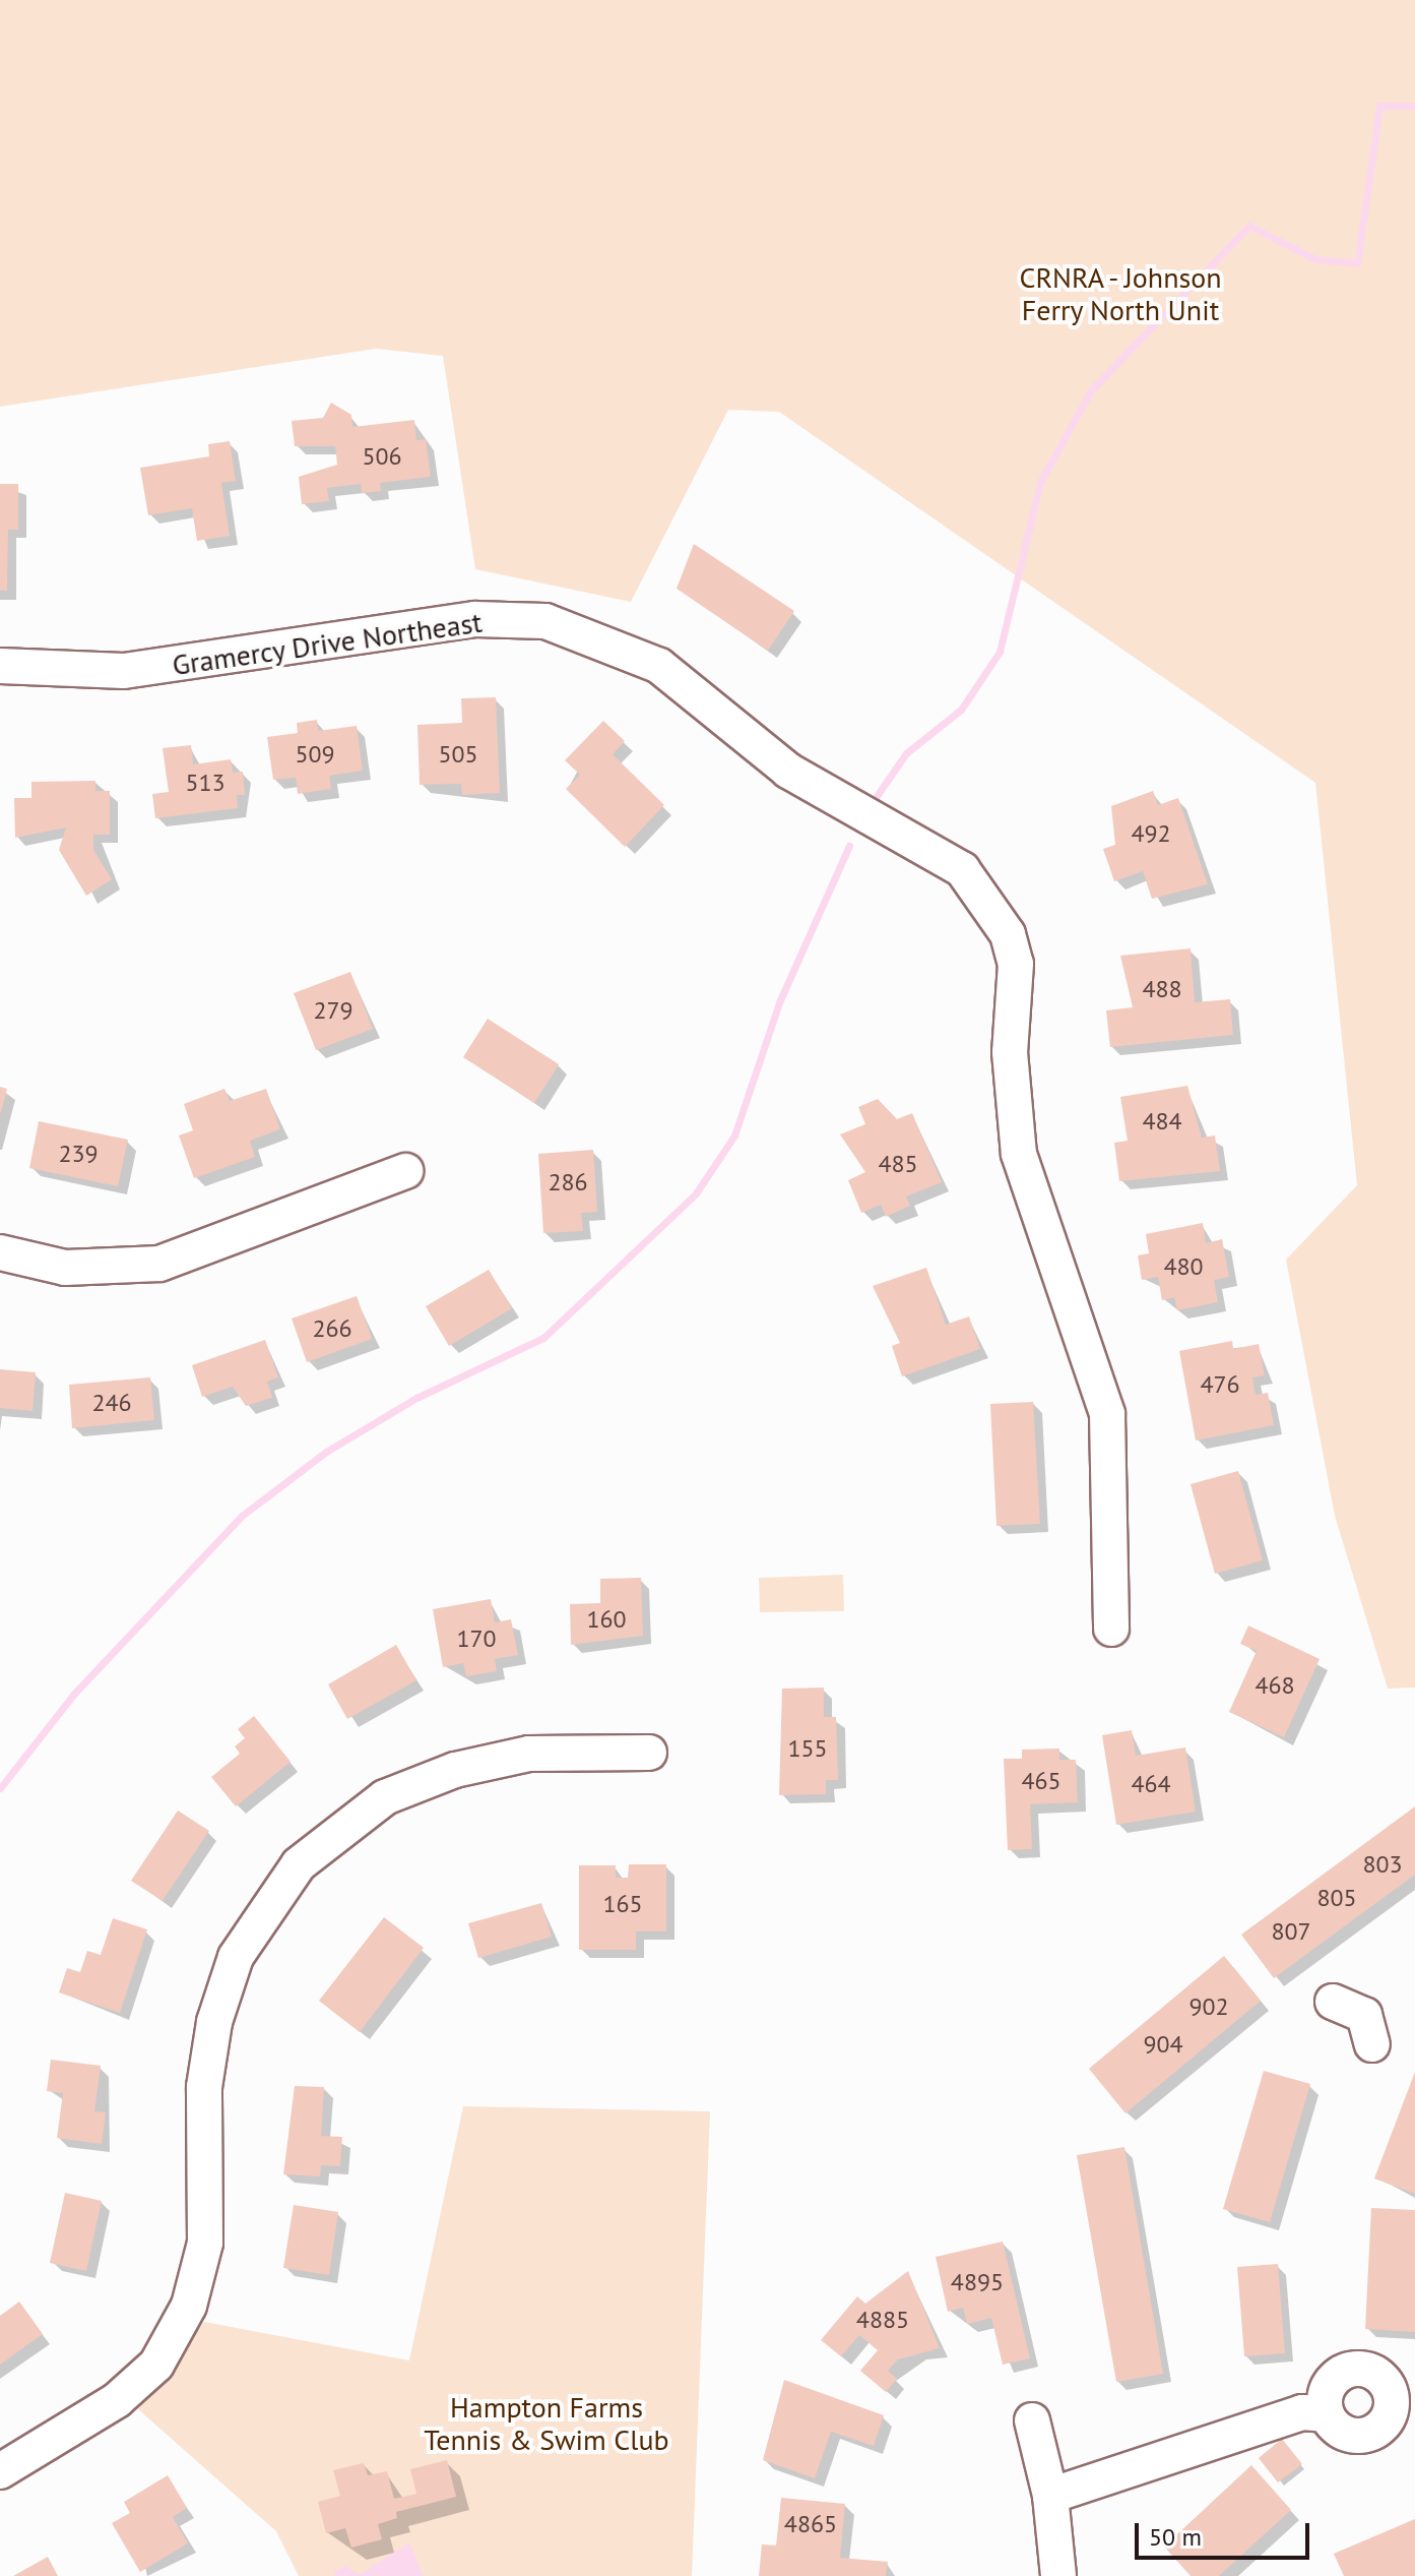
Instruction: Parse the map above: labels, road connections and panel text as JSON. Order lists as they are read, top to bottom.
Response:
{
  "streets": {
    "street": ["Gramercy Drive Northeast"]
  },
  "parks": ["CRNRA - Johnson Ferry North Unit", "Hampton Farms Tennis & Swim Club"],
  "house_numbers": [
    "506",
    "509",
    "505",
    "513",
    "492",
    "488",
    "279",
    "484",
    "239",
    "485",
    "286",
    "480",
    "266",
    "476",
    "246",
    "160",
    "170",
    "468",
    "155",
    "465",
    "464",
    "803",
    "805",
    "165",
    "807",
    "902",
    "904",
    "4895",
    "4885",
    "4865"
  ],
  "scale_bar": "50 m"
}
